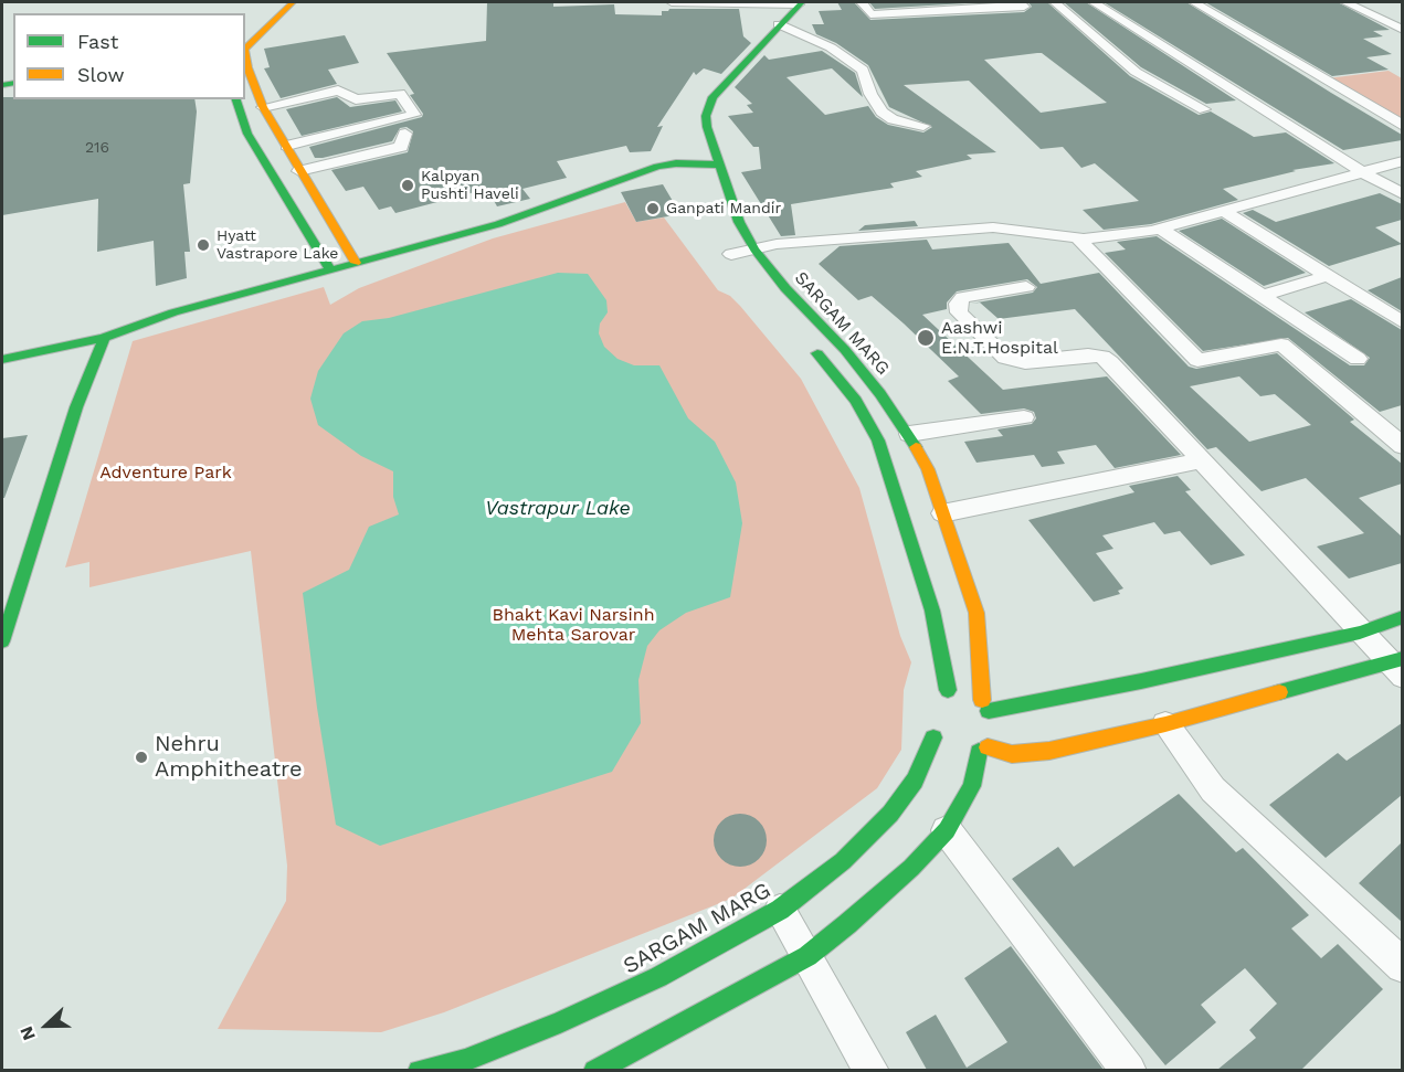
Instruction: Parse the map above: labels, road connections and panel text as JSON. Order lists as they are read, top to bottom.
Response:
{
  "streets": {
    "street": ["SARGAM MARG"]
  },
  "water": ["Vastrapur Lake"],
  "parks": ["Adventure Park", "Bhakt Kavi Narsinh Mehta Sarovar"],
  "places": [
    "Kalpyan Pushti Haveli",
    "Ganpati Mandir",
    "Hyatt Vastrapore Lake",
    "Aashwi E.N.T.Hospital",
    "Nehru Amphitheatre"
  ],
  "house_numbers": ["216"],
  "legend": ["Fast", "Slow"],
  "north": "left"
}
